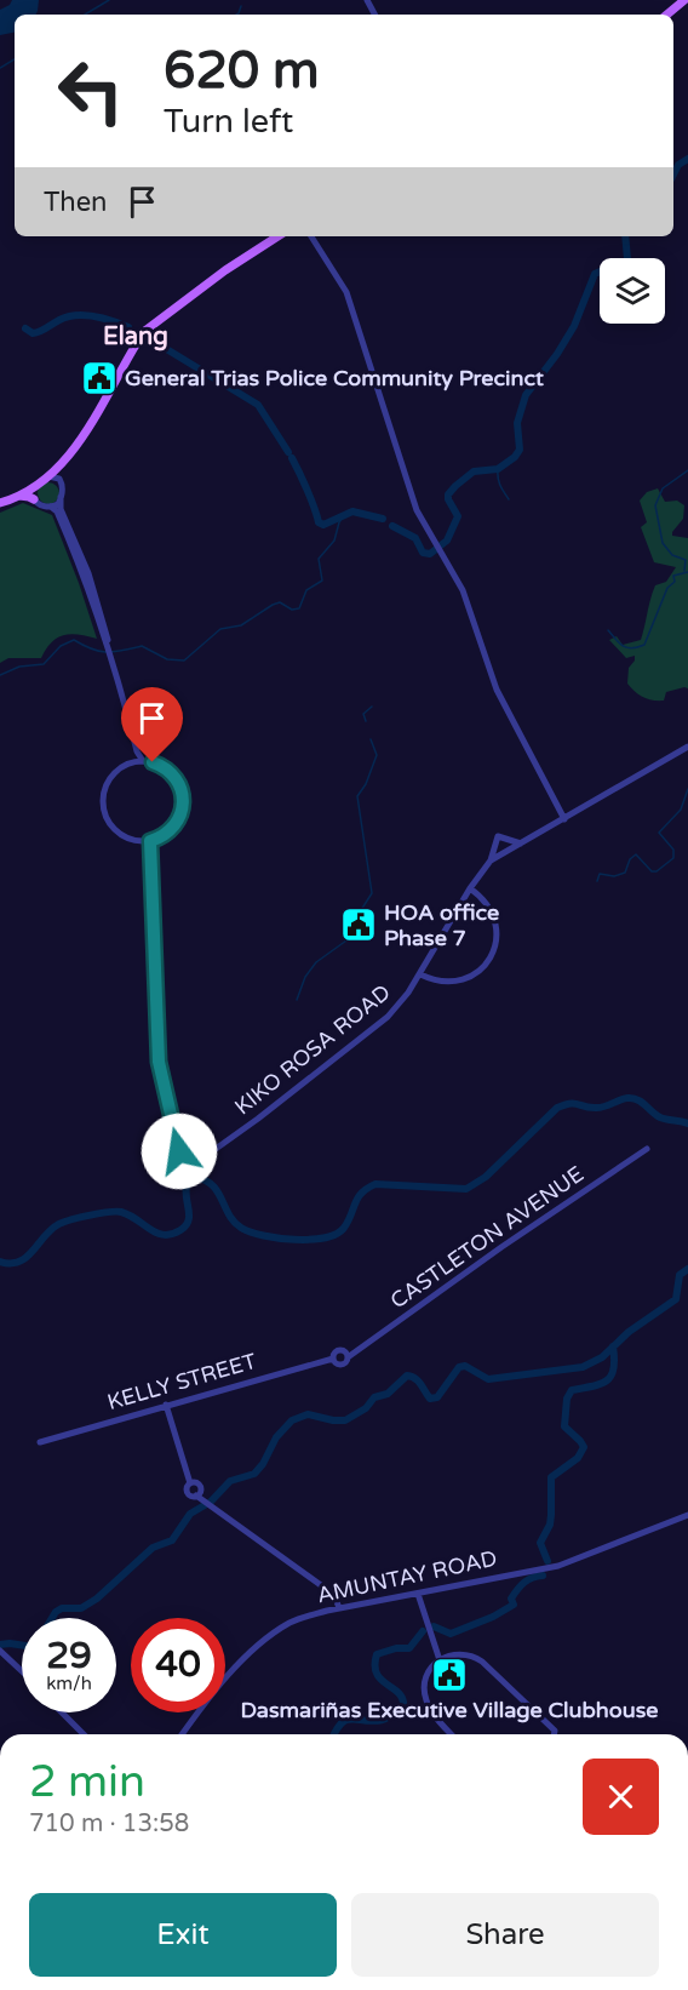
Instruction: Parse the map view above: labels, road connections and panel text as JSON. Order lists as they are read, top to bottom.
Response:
{
  "streets": {
    "street": [
      "KIKO ROSA ROAD",
      "CASTLETON AVENUE",
      "KELLY STREET",
      "AMUNTAY ROAD"
    ]
  },
  "crossings": [
    ["CASTLETON AVENUE", "KELLY STREET"]
  ],
  "districts": ["Elang"],
  "places": {
    "public building": ["General Trias Police Community Precinct", "HOA office Phase 7", "Dasmariñas Executive Village Clubhouse"]
  },
  "page": {
    "turn": ["620 m", "Turn left"],
    "then": "Then",
    "speed": "29 km/h",
    "limit": "40",
    "heading": ["2 min", "710 m · 13:58"],
    "buttons": ["Exit", "Share"]
  }
}
